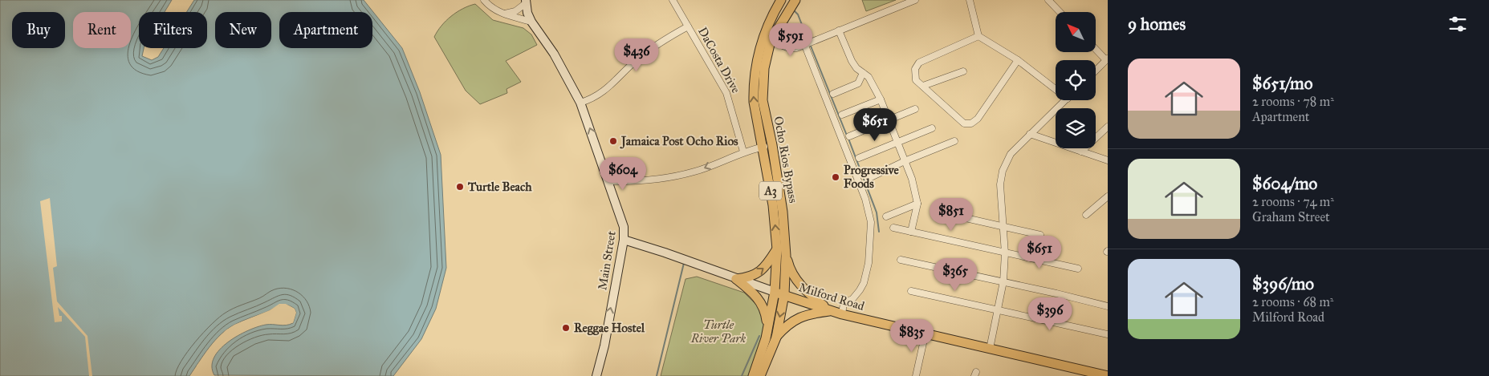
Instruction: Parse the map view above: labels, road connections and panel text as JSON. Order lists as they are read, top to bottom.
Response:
{
  "streets": {
    "main road": ["Ocho Rios Bypass", "A3", "Milford Road"],
    "street": ["DaCosta Drive", "Main Street"]
  },
  "crossings": [
    ["Ocho Rios Bypass", "Milford Road"],
    ["Main Street", "Milford Road"]
  ],
  "one_way": ["Main Street"],
  "parks": ["Turtle River Park"],
  "places": [
    "Jamaica Post Ocho Rios",
    "Progressive Foods",
    "Turtle Beach",
    "Reggae Hostel"
  ],
  "north": "top left",
  "page": {
    "heading": "9 homes",
    "chip": [
      "Buy",
      "Rent",
      "Filters",
      "New",
      "Apartment"
    ],
    "price": [
      "$591",
      "$436",
      "$651",
      "$604",
      "$851",
      "$651",
      "$365",
      "$396",
      "$835"
    ],
    "list": [
      {
        "name": "$651/mo",
        "note": "2 rooms · 78 m² · Apartment"
      },
      {
        "name": "$604/mo",
        "note": "2 rooms · 74 m² · Graham Street"
      },
      {
        "name": "$396/mo",
        "note": "2 rooms · 68 m² · Milford Road"
      }
    ]
  }
}
